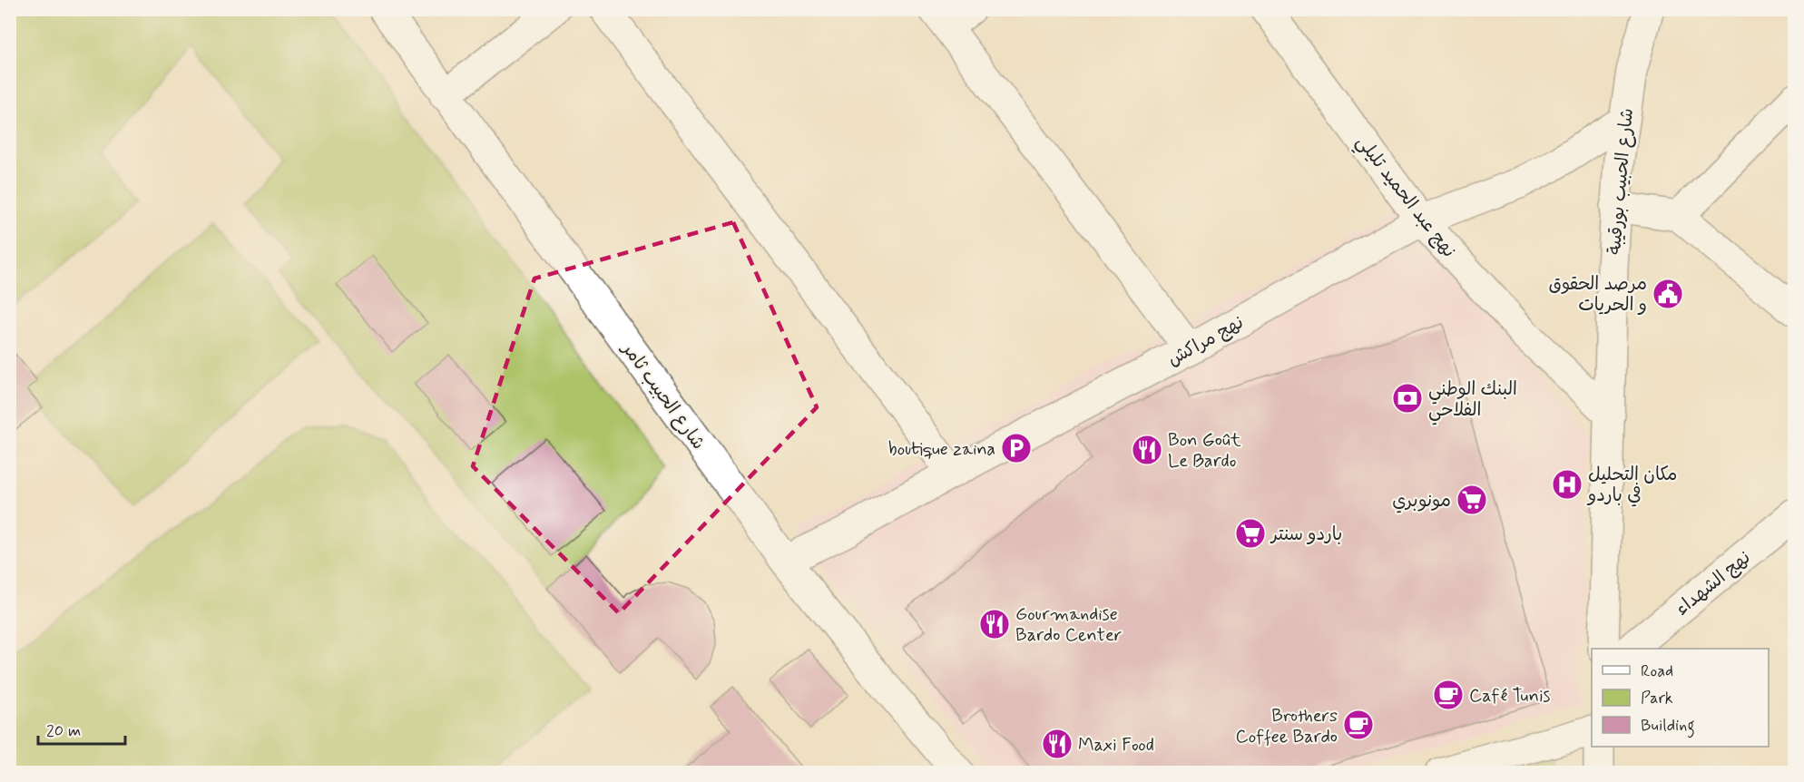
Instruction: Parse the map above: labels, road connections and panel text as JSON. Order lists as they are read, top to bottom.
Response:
{
  "streets": {
    "street": [
      "شارع الحبيب بورقيبة",
      "نهج عبد الحميد تليلي",
      "نهج مراكش",
      "شارع الحبيب ثامر",
      "نهج الشهداء"
    ]
  },
  "crossings": [
    ["شارع الحبيب بورقيبة", "نهج عبد الحميد تليلي"],
    ["شارع الحبيب بورقيبة", "نهج مراكش"],
    ["نهج عبد الحميد تليلي", "نهج مراكش"],
    ["نهج مراكش", "شارع الحبيب ثامر"]
  ],
  "places": {
    "public building": ["مرصد الحقوق و الحريات"],
    "bank": ["البنك الوطني الفلاحي"],
    "parking": ["boutique zaina"],
    "restaurant": ["Bon Goût Le Bardo", "Gourmandise Bardo Center", "Maxi Food"],
    "hospital": ["مكان التحليل في باردو"],
    "supermarket": ["مونوبري", "باردو سنتر"],
    "cafe": ["Café Tunis", "Brothers Coffee Bardo"]
  },
  "legend": ["Road", "Park", "Building"],
  "scale_bar": "20 m"
}
